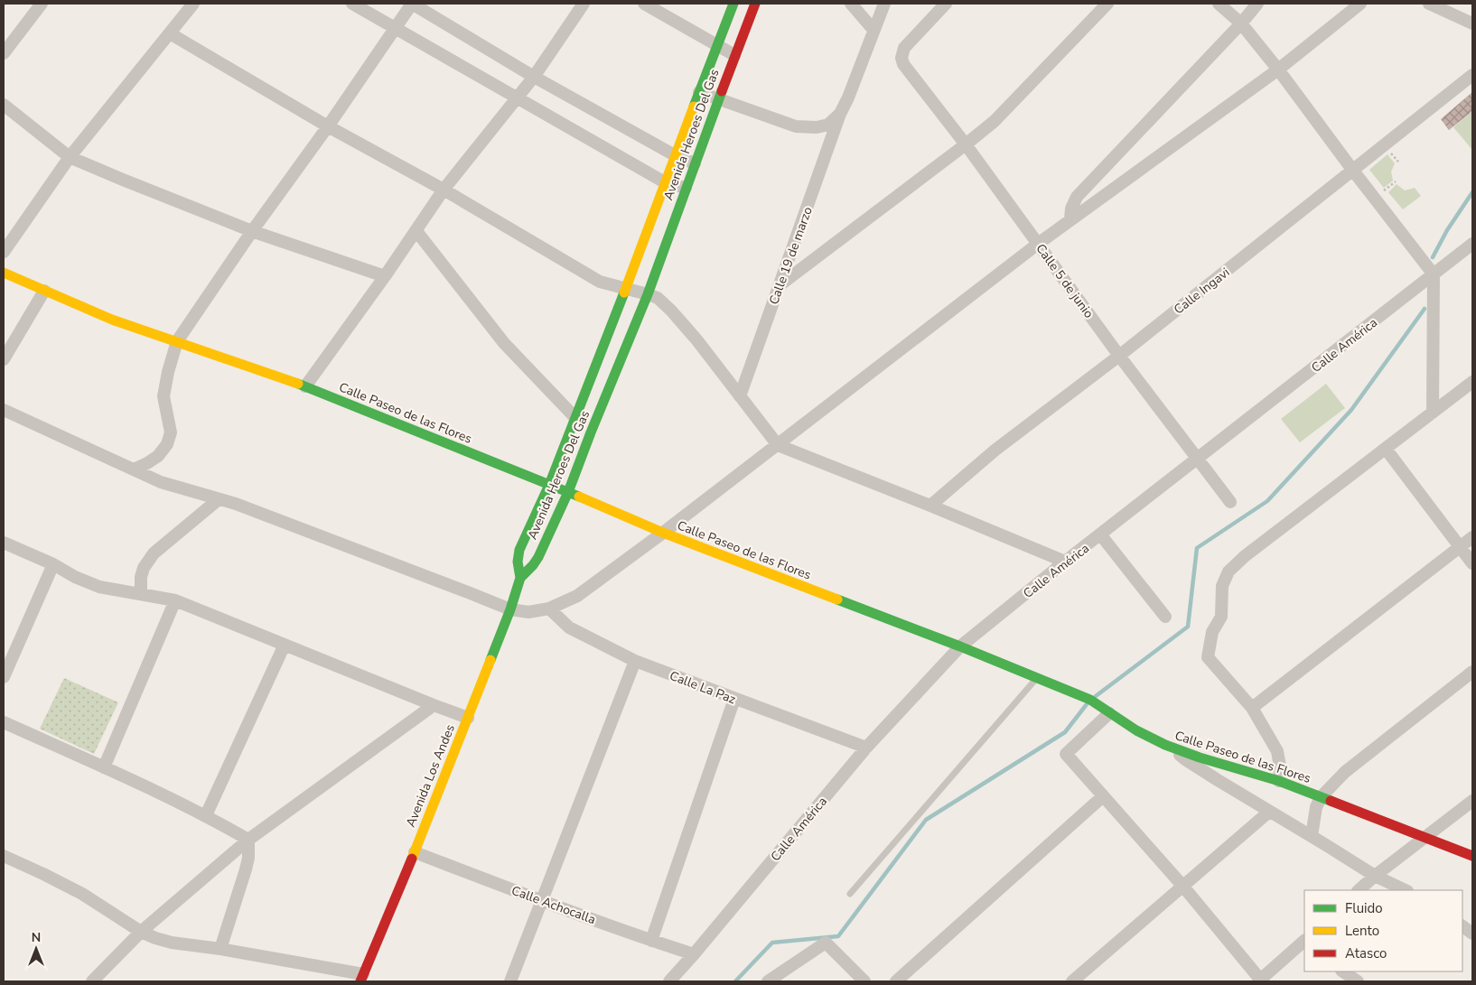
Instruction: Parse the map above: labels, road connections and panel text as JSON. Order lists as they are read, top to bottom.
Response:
{
  "streets": {
    "street": [
      "Avenida Heroes Del Gas",
      "Calle 19 de marzo",
      "Calle 5 de junio",
      "Calle Ingavi",
      "Calle América",
      "Calle Paseo de las Flores",
      "Calle La Paz",
      "Avenida Los Andes",
      "Calle Achocalla"
    ]
  },
  "crossings": [
    ["Avenida Heroes Del Gas", "Calle Paseo de las Flores"],
    ["Avenida Heroes Del Gas", "Avenida Los Andes"],
    ["Calle 5 de junio", "Calle Ingavi"],
    ["Calle 5 de junio", "Calle América"],
    ["Calle América", "Calle Paseo de las Flores"],
    ["Calle América", "Calle La Paz"],
    ["Calle América", "Calle Achocalla"],
    ["Avenida Los Andes", "Calle Achocalla"]
  ],
  "legend": ["Fluido", "Lento", "Atasco"],
  "north": "top"
}
